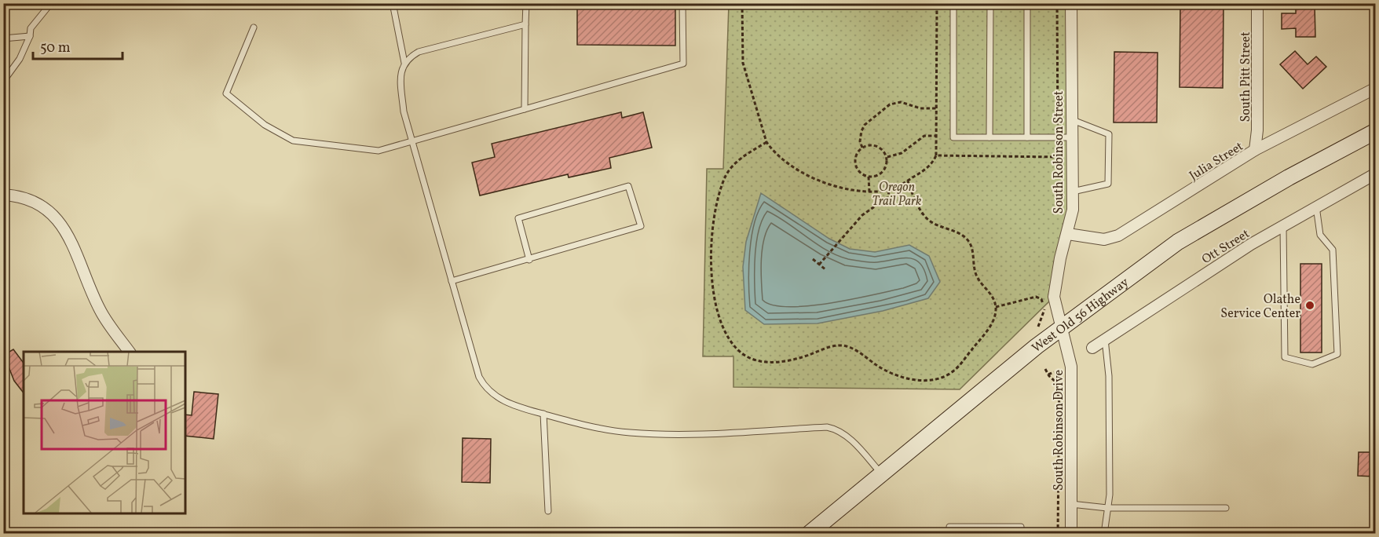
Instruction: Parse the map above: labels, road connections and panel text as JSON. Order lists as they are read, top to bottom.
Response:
{
  "streets": {
    "main road": ["West Old 56 Highway"],
    "street": [
      "South Pitt Street",
      "South Robinson Street",
      "Julia Street",
      "Ott Street",
      "South Robinson Drive"
    ]
  },
  "crossings": [
    ["South Pitt Street", "Julia Street"],
    ["South Robinson Street", "Julia Street"],
    ["South Robinson Street", "West Old 56 Highway"],
    ["South Robinson Street", "South Robinson Drive"],
    ["West Old 56 Highway", "South Robinson Drive"]
  ],
  "parks": ["Oregon Trail Park"],
  "places": ["Olathe Service Center"],
  "scale_bar": "50 m"
}
